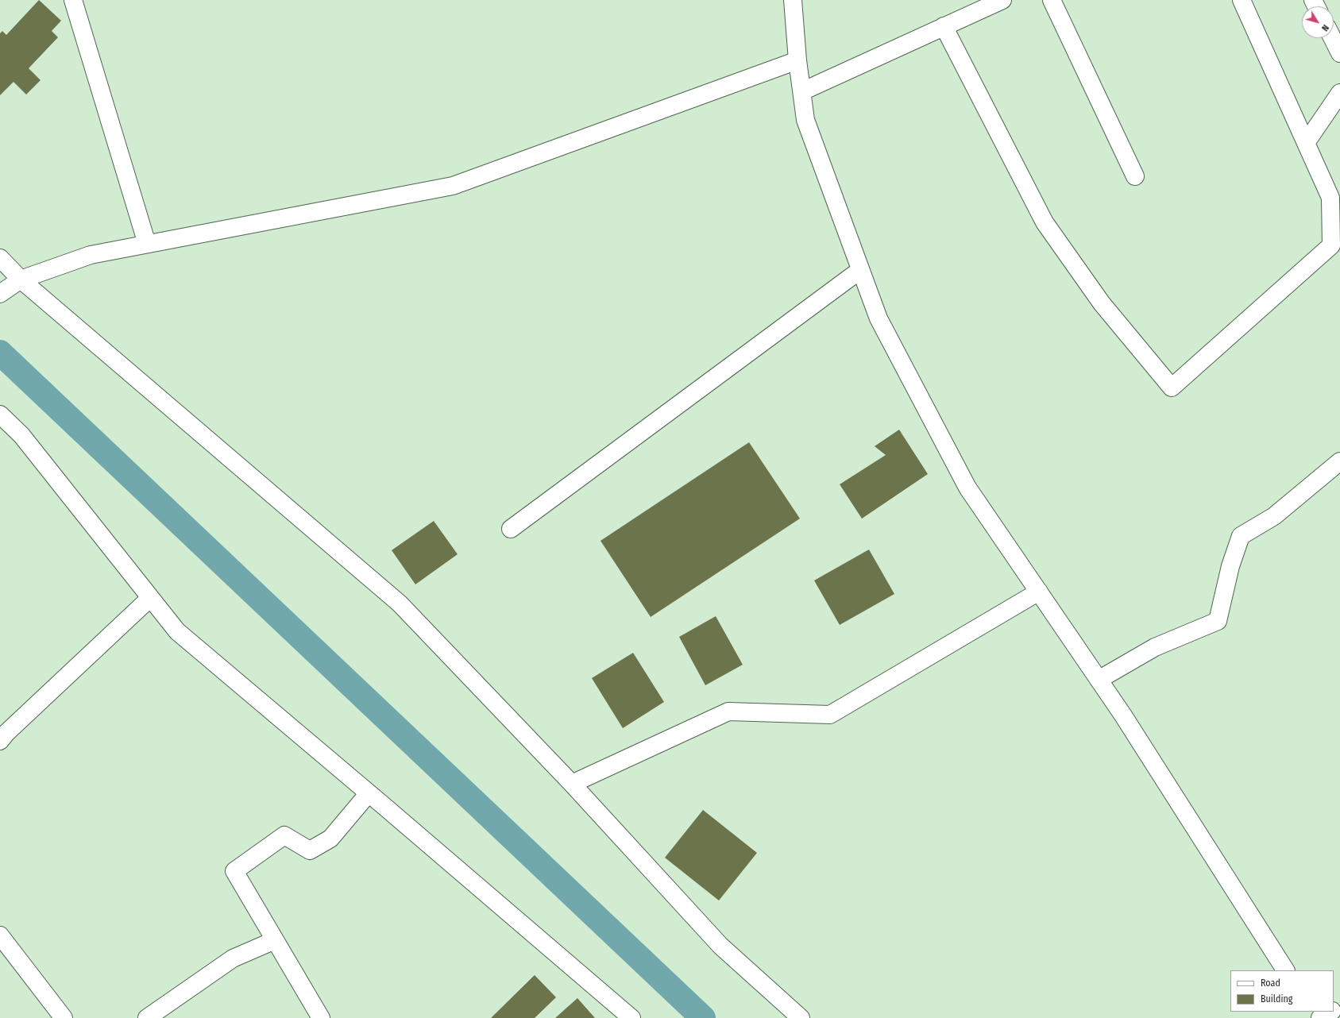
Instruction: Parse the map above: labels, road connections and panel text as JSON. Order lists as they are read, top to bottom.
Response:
{
  "legend": ["Road", "Building"],
  "north": "bottom right"
}
